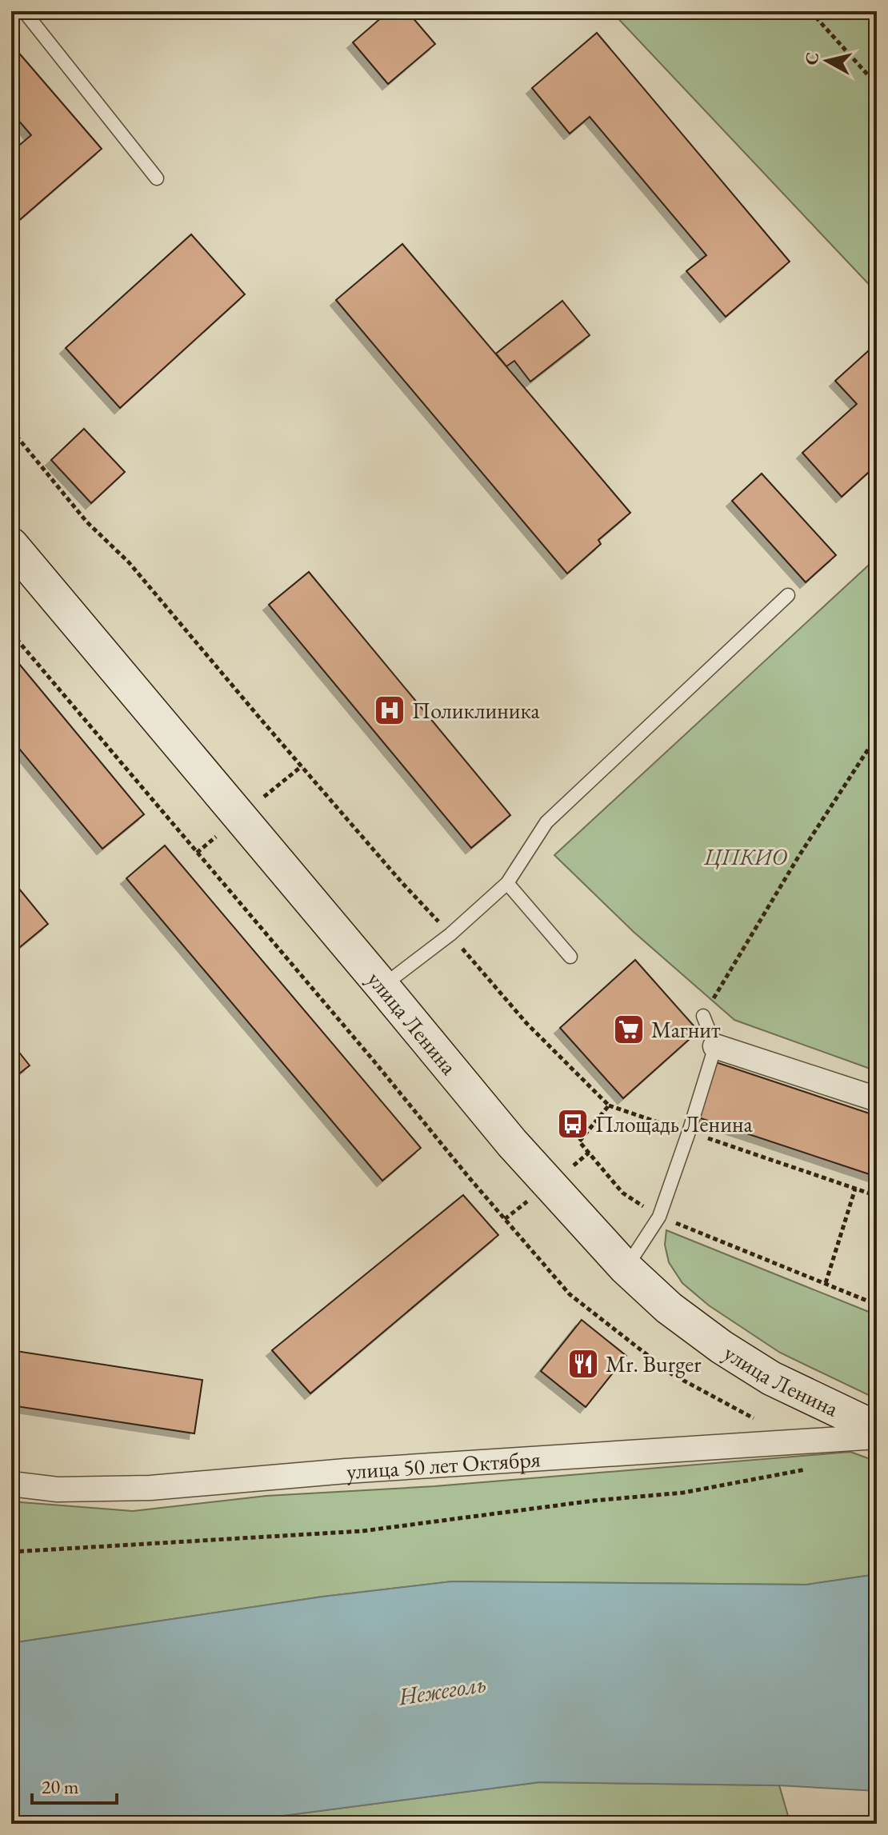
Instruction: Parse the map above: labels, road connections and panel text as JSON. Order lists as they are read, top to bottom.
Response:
{
  "streets": {
    "street": ["улица Ленина", "улица 50 лет Октября"]
  },
  "water": ["Нежеголь"],
  "parks": ["ЦПКИО"],
  "places": {
    "hospital": ["Поликлиника"],
    "supermarket": ["Магнит"],
    "bus stop": ["Площадь Ленина"],
    "restaurant": ["Mr. Burger"]
  },
  "scale_bar": "20 m",
  "north": "left"
}
